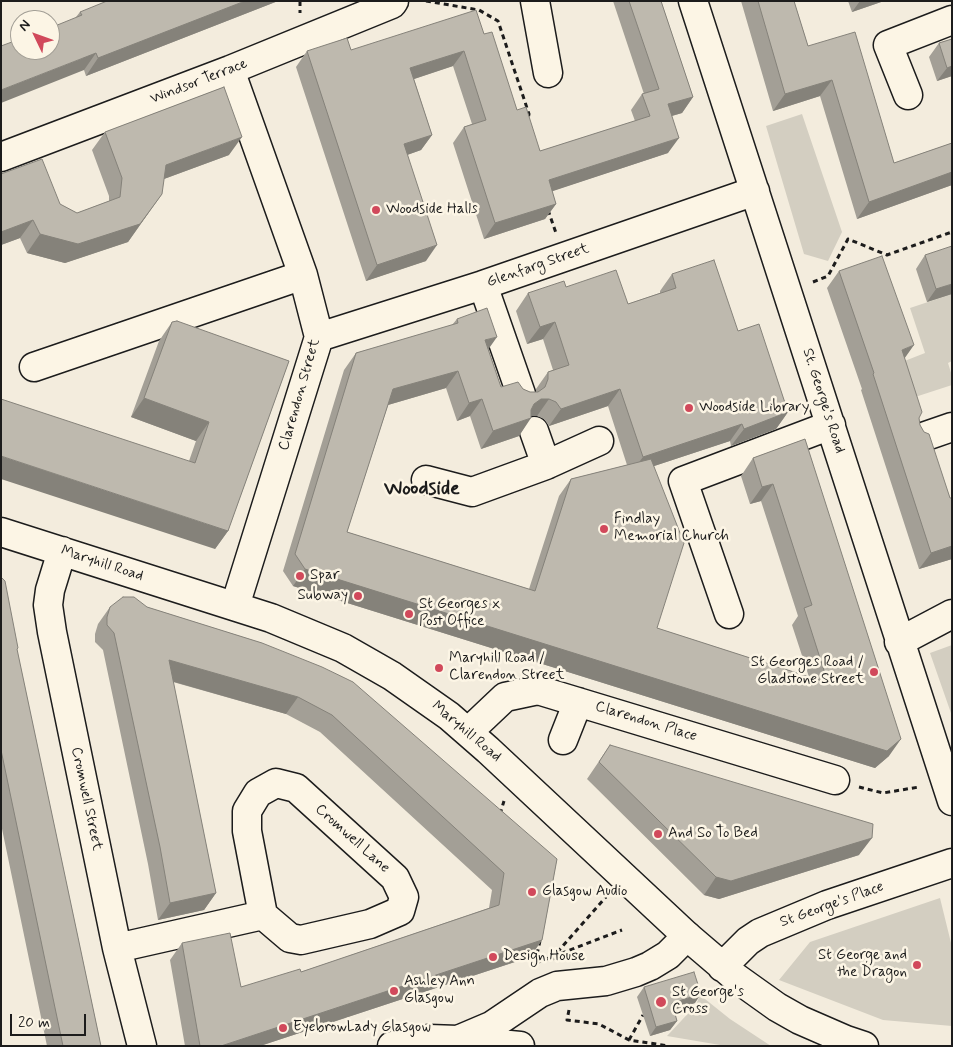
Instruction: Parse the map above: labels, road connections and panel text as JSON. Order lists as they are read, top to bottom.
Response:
{
  "streets": {
    "street": [
      "Windsor Terrace",
      "Glenfarg Street",
      "Clarendon Street",
      "St. George's Road",
      "Maryhill Road",
      "Clarendon Place",
      "Cromwell Street",
      "Cromwell Lane",
      "St George's Place"
    ]
  },
  "crossings": [
    ["Windsor Terrace", "Clarendon Street"],
    ["Glenfarg Street", "Clarendon Street"],
    ["Glenfarg Street", "St. George's Road"],
    ["Clarendon Street", "Maryhill Road"],
    ["Maryhill Road", "Clarendon Place"],
    ["Maryhill Road", "Cromwell Street"],
    ["Maryhill Road", "St George's Place"]
  ],
  "districts": ["Woodside"],
  "places": [
    "Woodside Halls",
    "Woodside Library",
    "Findlay Memorial Church",
    "Spar",
    "Subway",
    "St Georges x Post Office",
    "Maryhill Road / Clarendon Street",
    "St Georges Road / Gladstone Street",
    "And So To Bed",
    "Glasgow Audio",
    "Design House",
    "St George and the Dragon",
    "Ashley Ann Glasgow",
    "St George's Cross",
    "EyebrowLady Glasgow"
  ],
  "scale_bar": "20 m",
  "north": "top left"
}
